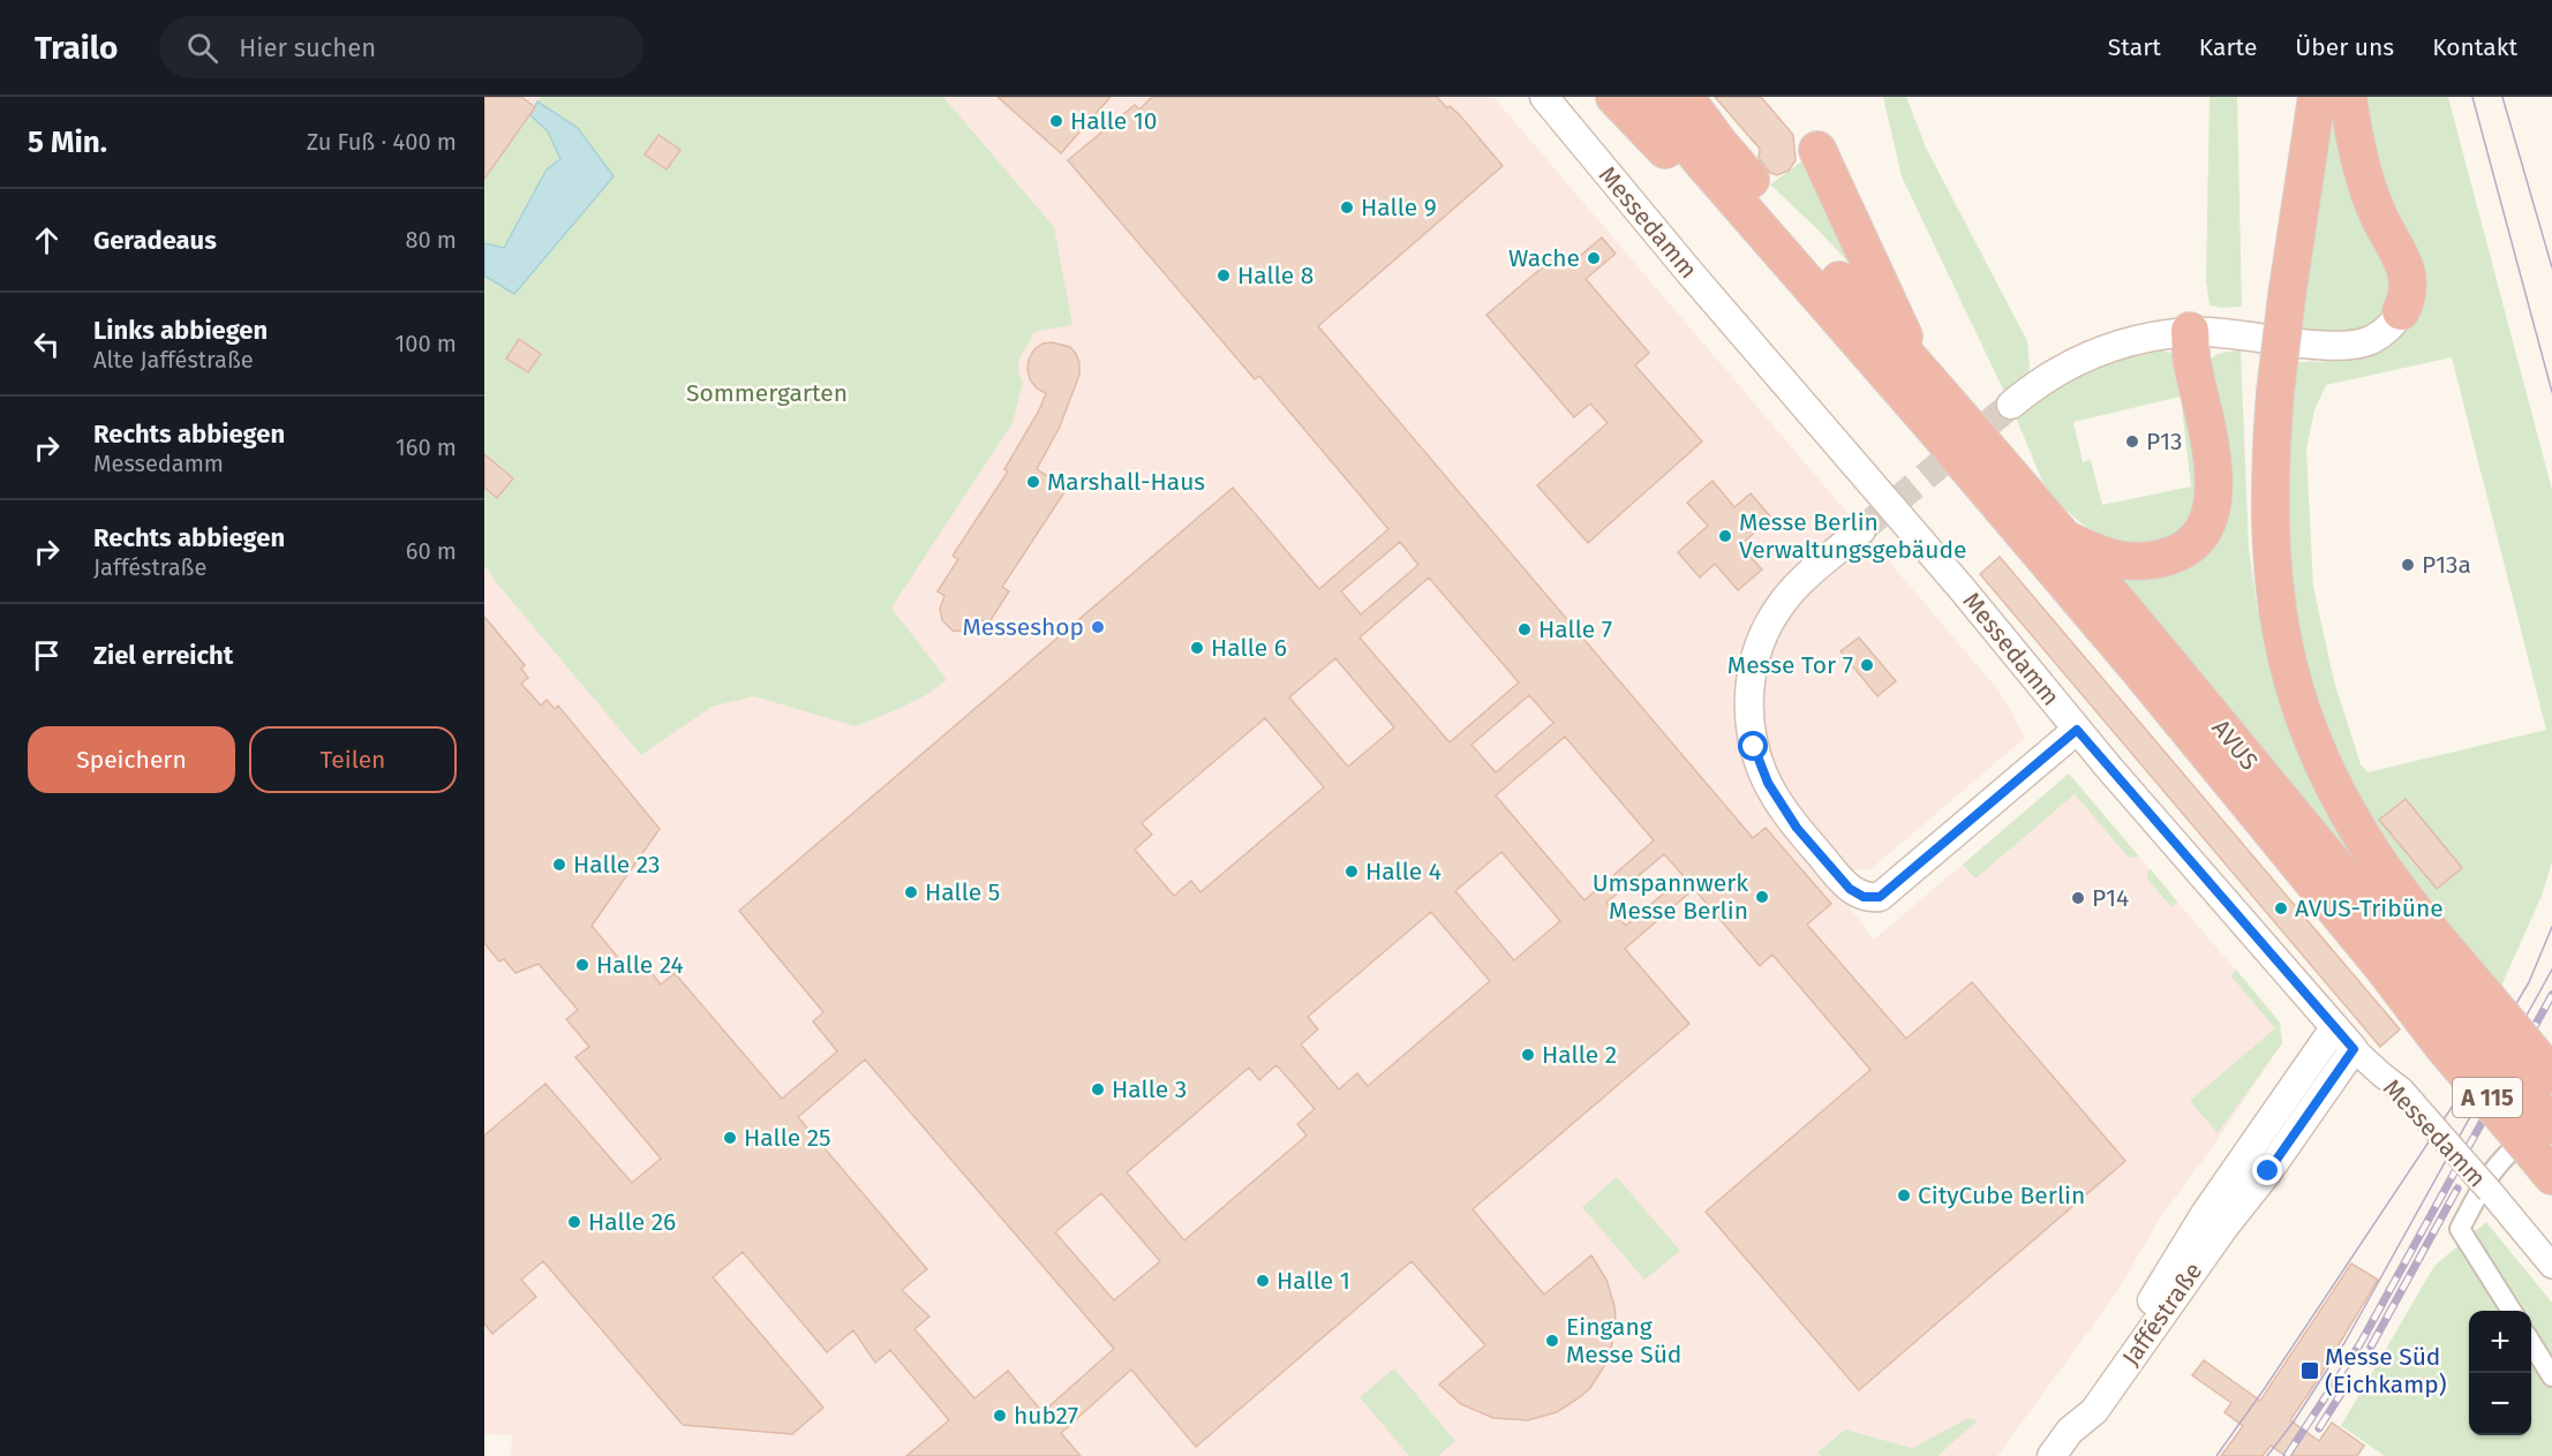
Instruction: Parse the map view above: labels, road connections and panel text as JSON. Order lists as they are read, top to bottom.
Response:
{
  "streets": {
    "highway": ["AVUS", "A 115"],
    "main road": ["Messedamm", "Jafféstraße"]
  },
  "crossings": [
    ["Messedamm", "Jafféstraße"]
  ],
  "parks": ["Sommergarten"],
  "places": {
    "other": [
      "Halle 10",
      "Halle 9",
      "Wache",
      "Halle 8",
      "P13",
      "Marshall-Haus",
      "Messe Berlin Verwaltungsgebäude",
      "P13a",
      "Messeshop",
      "Halle 7",
      "Halle 6",
      "Messe Tor 7",
      "Halle 23",
      "Halle 4",
      "Halle 5",
      "Umspannwerk Messe Berlin",
      "P14",
      "AVUS-Tribüne",
      "Halle 24",
      "Halle 2",
      "Halle 3",
      "Halle 25",
      "CityCube Berlin",
      "Halle 26",
      "Halle 1",
      "Eingang Messe Süd",
      "hub27"
    ],
    "transit": ["Messe Süd (Eichkamp)"]
  },
  "page": {
    "header": "Trailo",
    "search": "Hier suchen",
    "nav": [
      "Start",
      "Karte",
      "Über uns",
      "Kontakt"
    ],
    "heading": ["5 Min.", "Zu Fuß · 400 m"],
    "list": [
      ["Geradeaus", "80 m"],
      ["Links abbiegen", "Alte Jafféstraße", "100 m"],
      ["Rechts abbiegen", "Messedamm", "160 m"],
      ["Rechts abbiegen", "Jafféstraße", "60 m"],
      "Ziel erreicht"
    ],
    "buttons": ["Speichern", "Teilen"],
    "map_buttons": ["+", "−"]
  }
}
